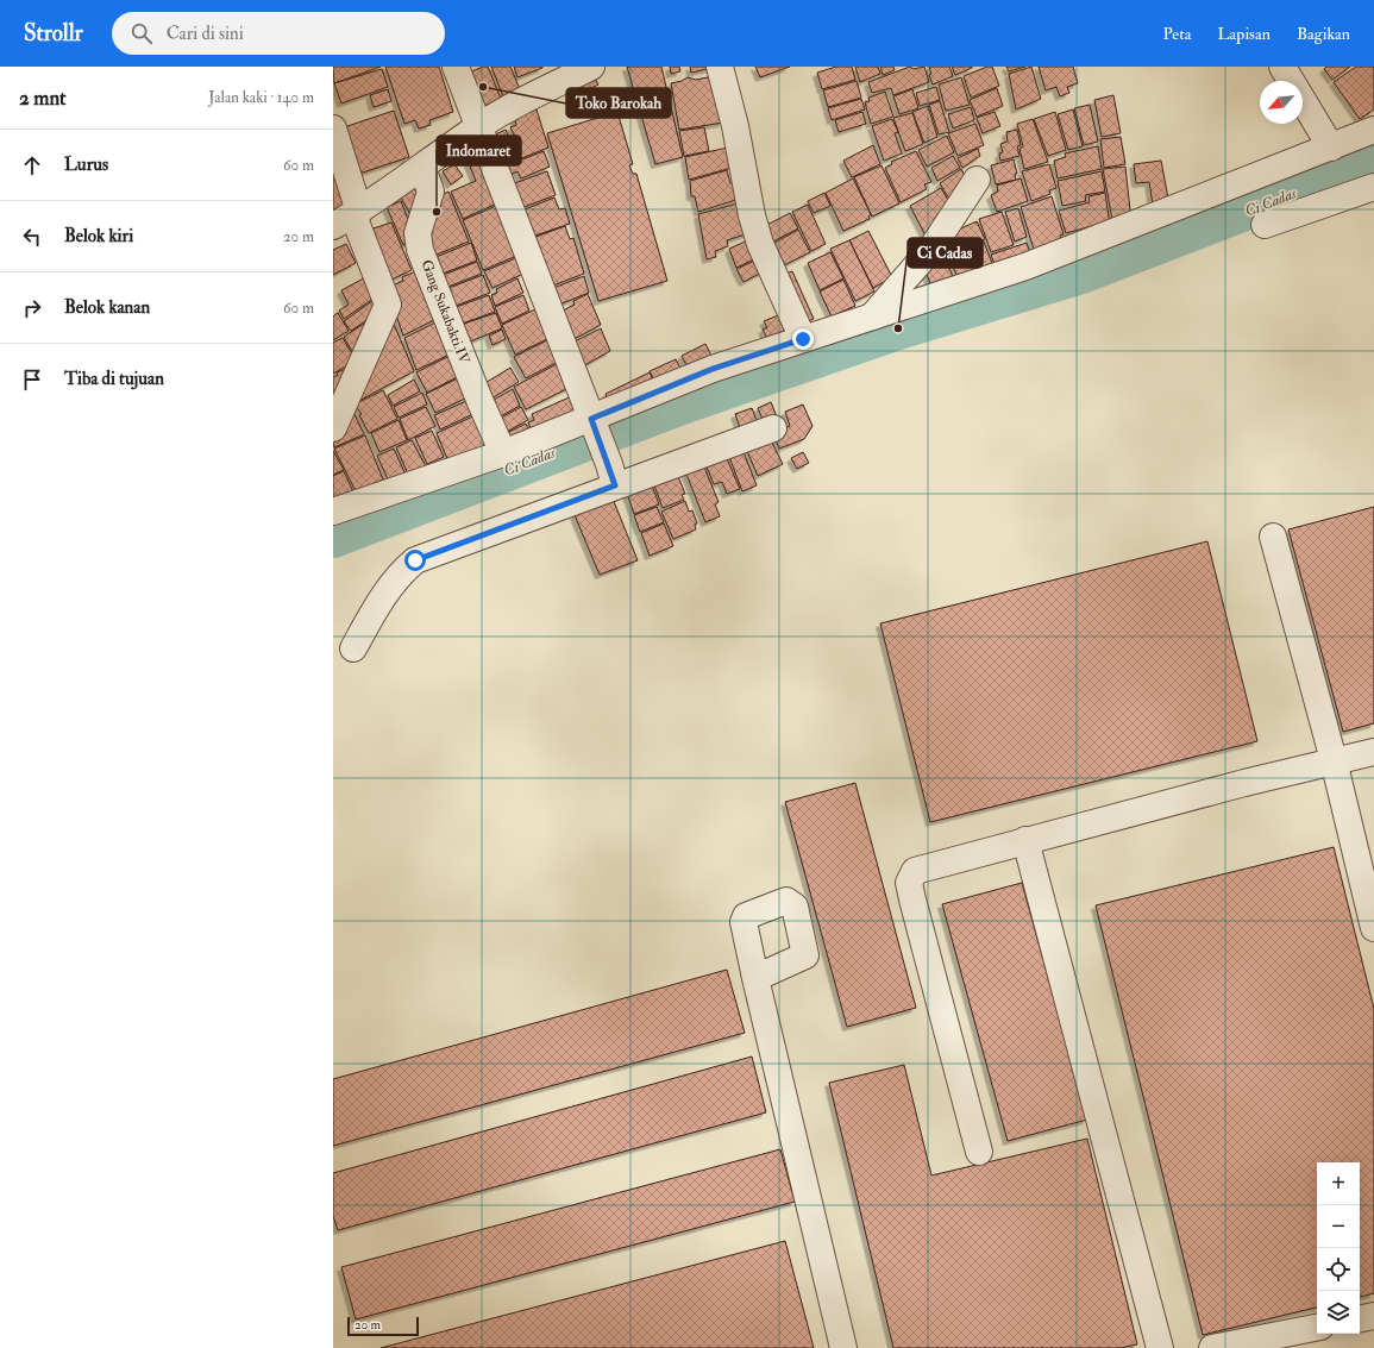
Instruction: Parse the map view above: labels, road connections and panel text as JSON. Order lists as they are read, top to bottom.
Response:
{
  "streets": {
    "street": ["Gang Sukabakti.IV"]
  },
  "water": ["Ci Cadas"],
  "places": ["Toko Barokah", "Indomaret", "Ci Cadas"],
  "scale_bar": "20 m",
  "north": "bottom left",
  "page": {
    "header": "Strollr",
    "search": "Cari di sini",
    "nav": ["Peta", "Lapisan", "Bagikan"],
    "heading": ["2 mnt", "Jalan kaki · 140 m"],
    "list": [
      ["Lurus", "60 m"],
      ["Belok kiri", "20 m"],
      ["Belok kanan", "60 m"],
      "Tiba di tujuan"
    ],
    "map_buttons": ["+", "−"],
    "scale": "20 m"
  }
}
